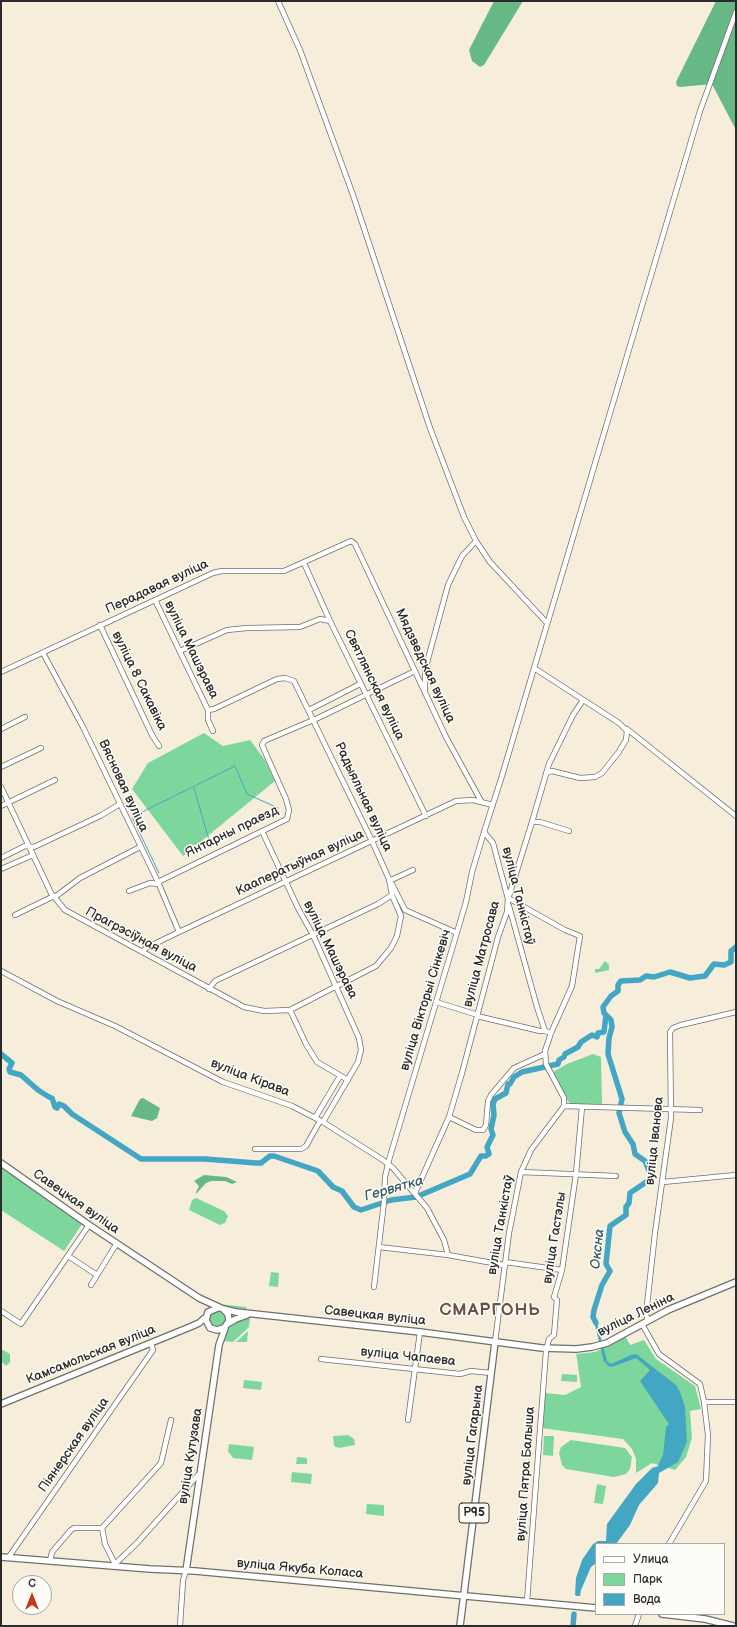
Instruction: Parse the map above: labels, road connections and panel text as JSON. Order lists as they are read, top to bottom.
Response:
{
  "streets": {
    "main road": [
      "Савецкая вуліца",
      "вуліца Леніна",
      "Камсамольская вуліца",
      "вуліца Гагарына",
      "вуліца Кутузава",
      "Р95",
      "вуліца Якуба Коласа"
    ],
    "street": [
      "Перадавая вуліца",
      "вуліца Машэрава",
      "Мядзведская вуліца",
      "вуліца 8 Сакавіка",
      "Святлянская вуліца",
      "Вясновая вуліца",
      "Радыяльная вуліца",
      "Янтарны праезд",
      "Кааператыўная вуліца",
      "вуліца Танкістаў",
      "Прагрэсіўная вуліца",
      "вуліца Матросава",
      "вуліца Вікторыі Сінкевіч",
      "вуліца Кірава",
      "вуліца Іванова",
      "вуліца Гастэлы",
      "вуліца Чапаева",
      "Піянерская вуліца",
      "вуліца Пятра Балыша"
    ]
  },
  "crossings": [
    ["Перадавая вуліца", "вуліца Машэрава"],
    ["Перадавая вуліца", "Мядзведская вуліца"],
    ["Перадавая вуліца", "вуліца 8 Сакавіка"],
    ["Перадавая вуліца", "Святлянская вуліца"],
    ["Перадавая вуліца", "Вясновая вуліца"],
    ["вуліца Машэрава", "Радыяльная вуліца"],
    ["вуліца Машэрава", "Янтарны праезд"],
    ["вуліца Машэрава", "Кааператыўная вуліца"],
    ["вуліца Машэрава", "Прагрэсіўная вуліца"],
    ["вуліца Машэрава", "вуліца Кірава"],
    ["Мядзведская вуліца", "Кааператыўная вуліца"],
    ["Святлянская вуліца", "Кааператыўная вуліца"],
    ["Вясновая вуліца", "Янтарны праезд"],
    ["Вясновая вуліца", "Кааператыўная вуліца"],
    ["Радыяльная вуліца", "Янтарны праезд"],
    ["Радыяльная вуліца", "Кааператыўная вуліца"],
    ["Кааператыўная вуліца", "Прагрэсіўная вуліца"],
    ["Кааператыўная вуліца", "вуліца Вікторыі Сінкевіч"],
    ["вуліца Танкістаў", "вуліца Матросава"],
    ["вуліца Танкістаў", "вуліца Вікторыі Сінкевіч"],
    ["вуліца Танкістаў", "Савецкая вуліца"],
    ["вуліца Танкістаў", "вуліца Гастэлы"],
    ["вуліца Танкістаў", "вуліца Леніна"],
    ["вуліца Танкістаў", "вуліца Гагарына"],
    ["вуліца Матросава", "вуліца Кірава"],
    ["вуліца Вікторыі Сінкевіч", "вуліца Кірава"],
    ["вуліца Іванова", "вуліца Леніна"],
    ["Савецкая вуліца", "вуліца Леніна"],
    ["Савецкая вуліца", "Камсамольская вуліца"],
    ["Савецкая вуліца", "вуліца Гагарына"],
    ["Савецкая вуліца", "вуліца Кутузава"],
    ["вуліца Гастэлы", "вуліца Леніна"],
    ["вуліца Гастэлы", "вуліца Пятра Балыша"],
    ["вуліца Леніна", "вуліца Гагарына"],
    ["вуліца Леніна", "вуліца Пятра Балыша"],
    ["Камсамольская вуліца", "Піянерская вуліца"],
    ["Камсамольская вуліца", "вуліца Кутузава"],
    ["вуліца Чапаева", "вуліца Гагарына"],
    ["вуліца Гагарына", "вуліца Якуба Коласа"],
    ["Піянерская вуліца", "вуліца Якуба Коласа"],
    ["вуліца Кутузава", "вуліца Якуба Коласа"],
    ["вуліца Пятра Балыша", "вуліца Якуба Коласа"]
  ],
  "districts": ["СМАРГОНЬ"],
  "water": ["Гервятка", "Оксна"],
  "legend": ["Улица", "Парк", "Вода"],
  "north": "top"
}
